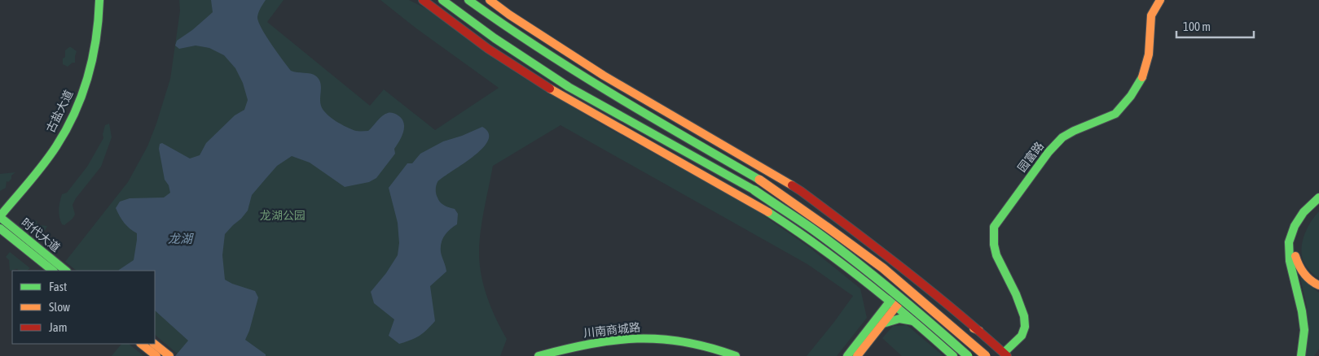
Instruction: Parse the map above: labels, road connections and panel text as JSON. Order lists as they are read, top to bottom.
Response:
{
  "streets": {
    "main road": [
      "古盐大道",
      "园富路",
      "时代大道",
      "川南商城路"
    ]
  },
  "crossings": [
    ["古盐大道", "时代大道"]
  ],
  "water": ["龙湖"],
  "parks": ["龙湖公园"],
  "legend": ["Fast", "Slow", "Jam"],
  "scale_bar": "100 m"
}
